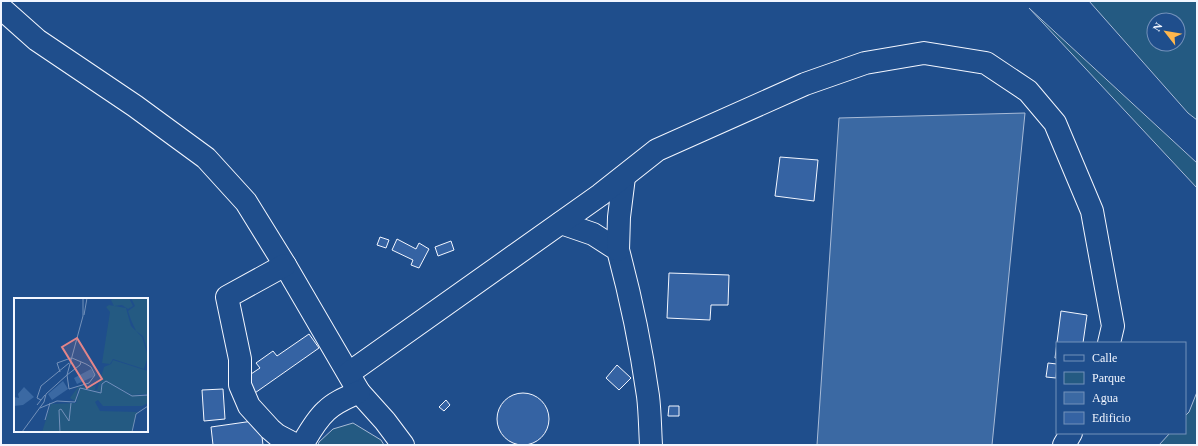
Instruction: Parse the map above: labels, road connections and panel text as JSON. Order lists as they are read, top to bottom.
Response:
{
  "legend": [
    "Calle",
    "Parque",
    "Agua",
    "Edificio"
  ],
  "north": "top left"
}
